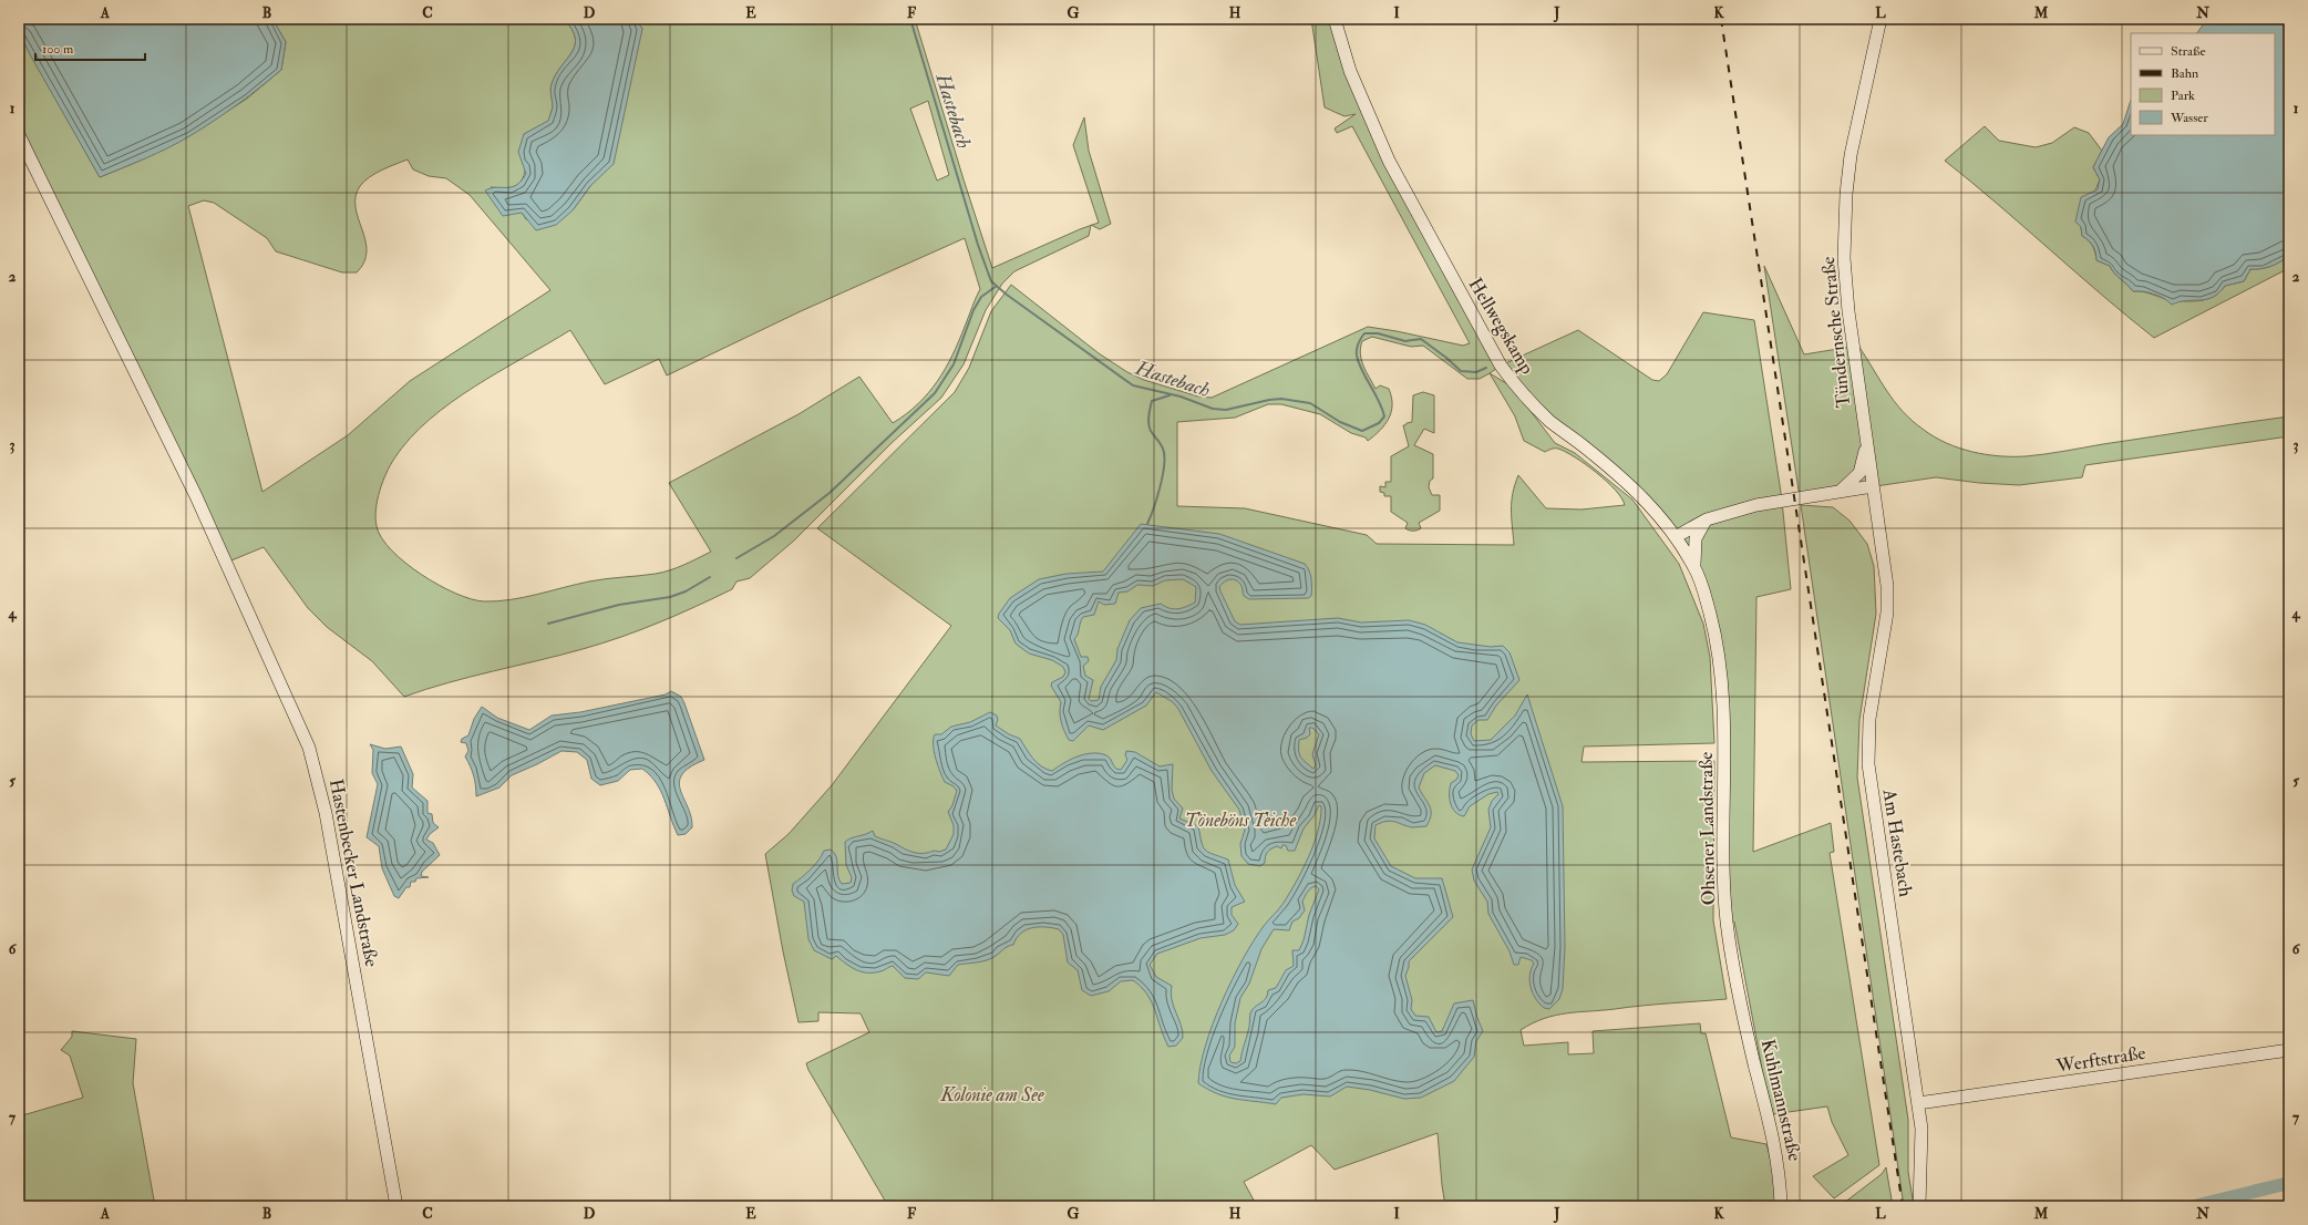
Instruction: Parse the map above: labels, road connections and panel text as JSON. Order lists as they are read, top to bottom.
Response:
{
  "streets": {
    "main road": [
      "Hellwegskamp",
      "Tündernsche Straße",
      "Ohsener Landstraße",
      "Am Hastebach",
      "Hastenbecker Landstraße",
      "Werftstraße",
      "Kuhlmannstraße"
    ]
  },
  "crossings": [
    ["Hellwegskamp", "Ohsener Landstraße"],
    ["Tündernsche Straße", "Am Hastebach"],
    ["Ohsener Landstraße", "Kuhlmannstraße"],
    ["Am Hastebach", "Werftstraße"]
  ],
  "water": ["Hastebach"],
  "parks": ["Töneböns Teiche", "Kolonie am See"],
  "legend": [
    "Straße",
    "Bahn",
    "Park",
    "Wasser"
  ],
  "scale_bar": "100 m",
  "grid": {
    "columns": [
      "A",
      "B",
      "C",
      "D",
      "E",
      "F",
      "G",
      "H",
      "I",
      "J",
      "K",
      "L",
      "M",
      "N"
    ],
    "rows": [
      "1",
      "2",
      "3",
      "4",
      "5",
      "6",
      "7"
    ]
  }
}
